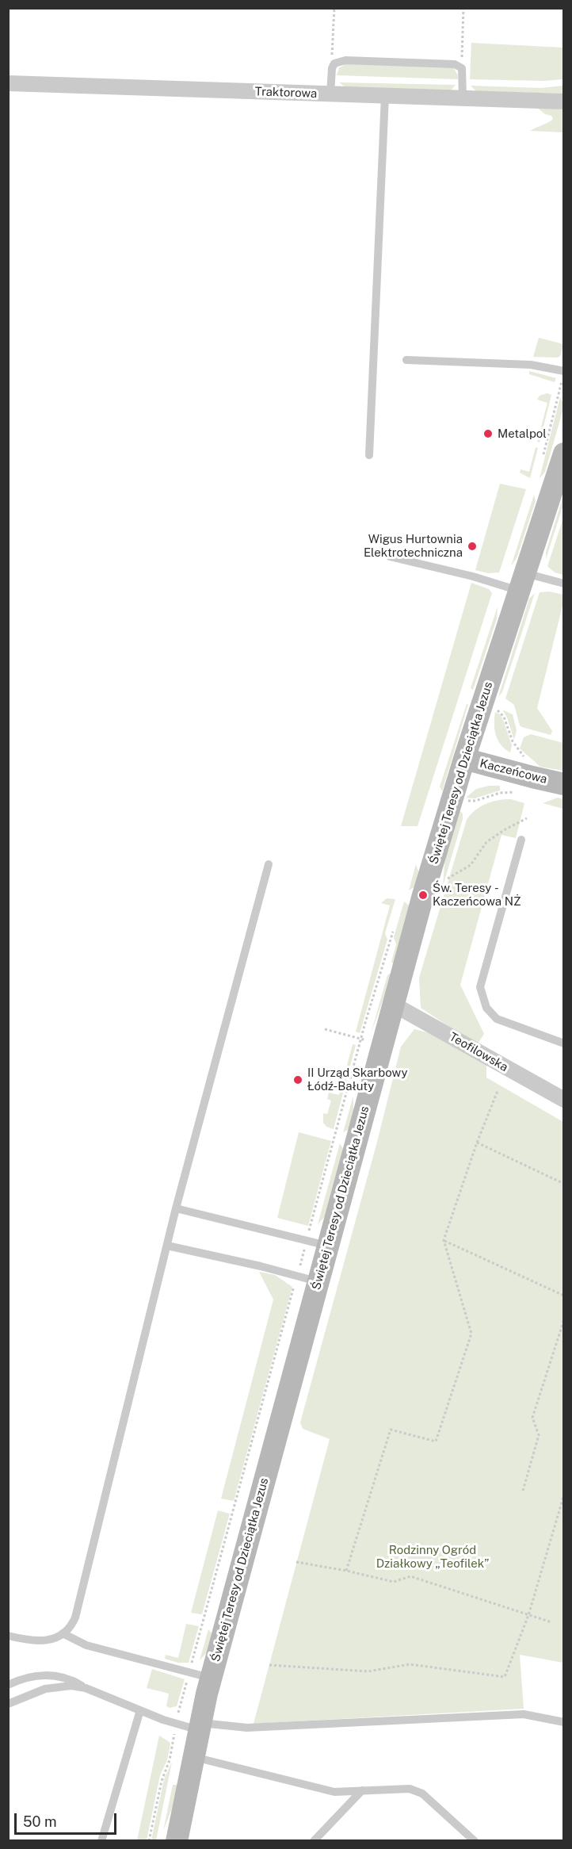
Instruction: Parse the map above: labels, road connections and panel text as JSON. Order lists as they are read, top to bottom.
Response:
{
  "streets": {
    "street": [
      "Traktorowa",
      "Kaczeńcowa",
      "Świętej Teresy od Dzieciątka Jezus",
      "Teofilowska"
    ]
  },
  "crossings": [
    ["Kaczeńcowa", "Świętej Teresy od Dzieciątka Jezus"],
    ["Świętej Teresy od Dzieciątka Jezus", "Teofilowska"]
  ],
  "parks": ["Rodzinny Ogród Działkowy „Teofilek”"],
  "places": [
    "Metalpol",
    "Wigus Hurtownia Elektrotechniczna",
    "Św. Teresy - Kaczeńcowa NŻ",
    "II Urząd Skarbowy Łódź-Bałuty"
  ],
  "scale_bar": "50 m"
}
